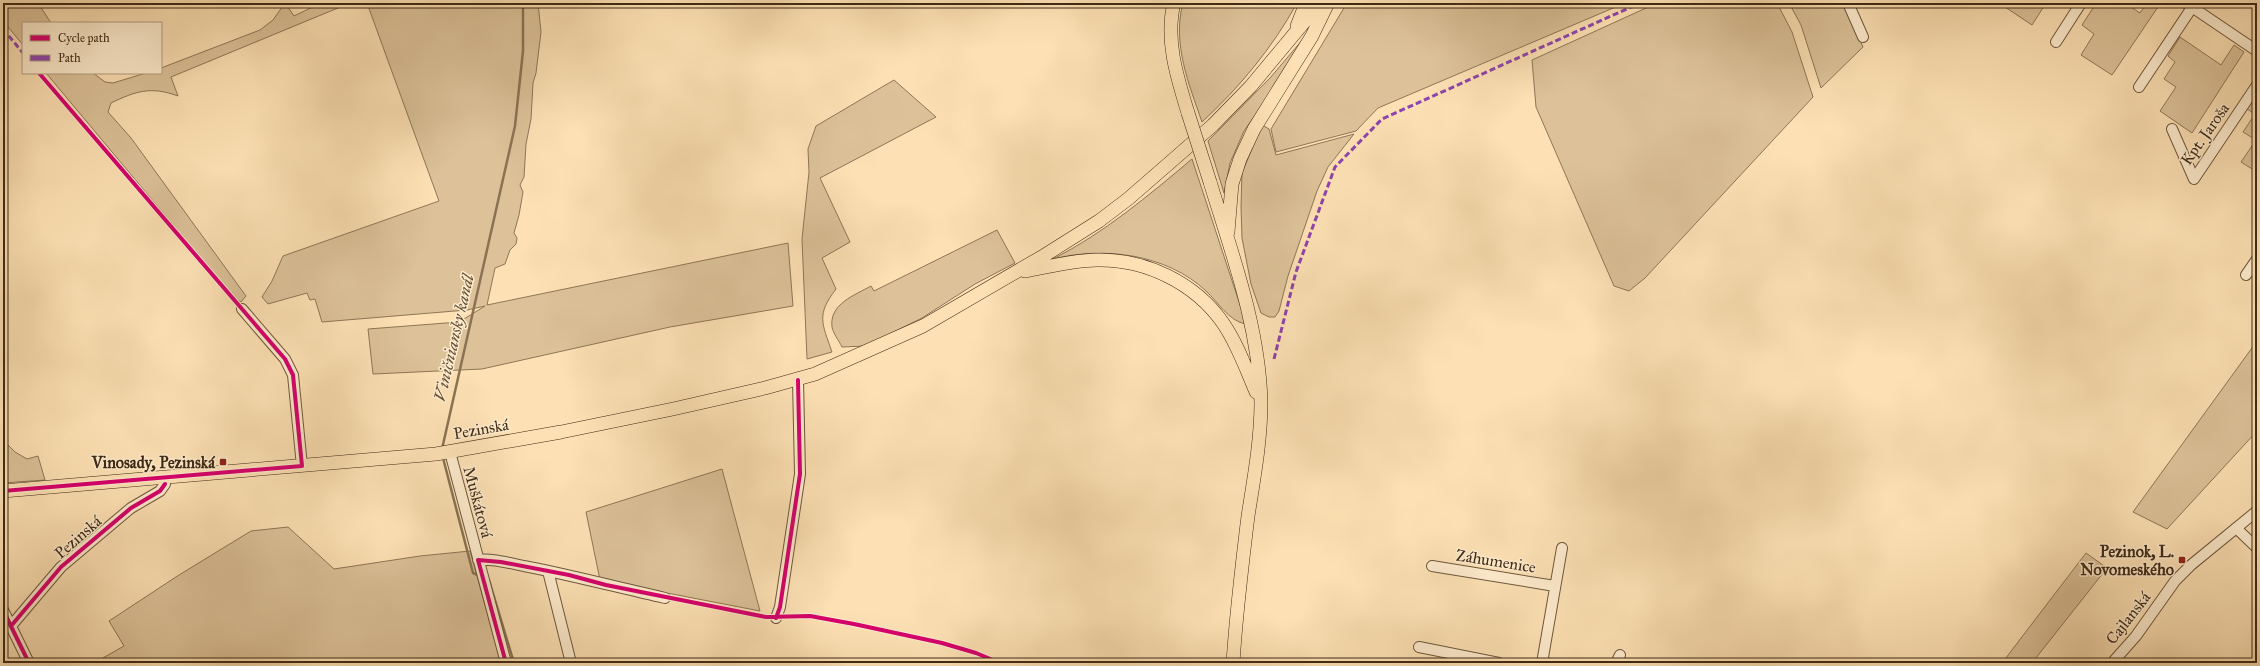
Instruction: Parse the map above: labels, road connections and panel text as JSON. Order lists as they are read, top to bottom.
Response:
{
  "streets": {
    "main road": ["Pezinská"],
    "street": [
      "Kpt. Jaroša",
      "Muškátová",
      "Záhumenice",
      "Cajlanská"
    ]
  },
  "crossings": [
    ["Pezinská", "Muškátová"]
  ],
  "water": ["Viničniansky kanál"],
  "places": {
    "transit": ["Vinosady, Pezinská", "Pezinok, L. Novomeského"]
  },
  "legend": ["Cycle path", "Path"]
}
